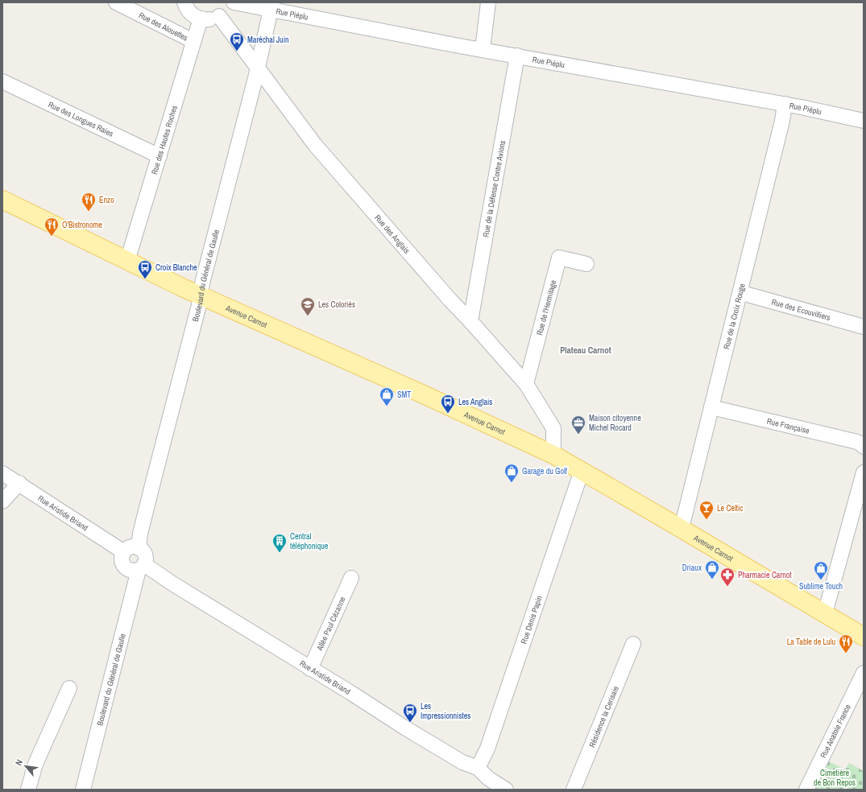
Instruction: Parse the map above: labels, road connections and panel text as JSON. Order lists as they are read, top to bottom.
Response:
{
  "streets": {
    "main road": ["Avenue Carnot"],
    "street": [
      "Rue Piéplu",
      "Rue des Alouettes",
      "Rue des Longues Raies",
      "Rue des Hautes Roches",
      "Rue de la Défense Contre Avions",
      "Rue des Anglais",
      "Boulevard du Général de Gaulle",
      "Rue de l'Hermitage",
      "Rue des Ecouvilliers",
      "Rue de la Croix Rouge",
      "Rue Française",
      "Rue Aristide Briand",
      "Rue Denis Papin",
      "Allée Paul Cézanne",
      "Résidence la Cerisaie",
      "Rue Anatole France"
    ]
  },
  "crossings": [
    ["Rue Piéplu", "Rue de la Défense Contre Avions"],
    ["Rue Piéplu", "Boulevard du Général de Gaulle"],
    ["Rue Piéplu", "Rue de la Croix Rouge"],
    ["Rue des Alouettes", "Rue des Hautes Roches"],
    ["Rue des Longues Raies", "Rue des Hautes Roches"],
    ["Rue des Hautes Roches", "Avenue Carnot"],
    ["Rue de la Défense Contre Avions", "Rue des Anglais"],
    ["Rue des Anglais", "Boulevard du Général de Gaulle"],
    ["Rue des Anglais", "Rue de l'Hermitage"],
    ["Rue des Anglais", "Avenue Carnot"],
    ["Boulevard du Général de Gaulle", "Avenue Carnot"],
    ["Boulevard du Général de Gaulle", "Rue Aristide Briand"],
    ["Rue des Ecouvilliers", "Rue de la Croix Rouge"],
    ["Avenue Carnot", "Rue de la Croix Rouge"],
    ["Avenue Carnot", "Rue Denis Papin"],
    ["Rue de la Croix Rouge", "Rue Française"],
    ["Rue Aristide Briand", "Rue Denis Papin"],
    ["Rue Aristide Briand", "Allée Paul Cézanne"]
  ],
  "districts": ["Plateau Carnot"],
  "parks": ["Cimetière de Bon Repos"],
  "places": {
    "bus stop": [
      "Maréchal Juin",
      "Croix Blanche",
      "Les Anglais",
      "Les Impressionnistes"
    ],
    "restaurant": ["Enzo", "O'Bistronome", "La Table de Lulu"],
    "school or university": ["Les Coloriés"],
    "shop": [
      "SMT",
      "Garage du Golf",
      "Driaux",
      "Sublime Touch"
    ],
    "office": ["Maison citoyenne Michel Rocard"],
    "bar": ["Le Celtic"],
    "building": ["Central téléphonique"],
    "pharmacy": ["Pharmacie Carnot"]
  },
  "north": "top left"
}
